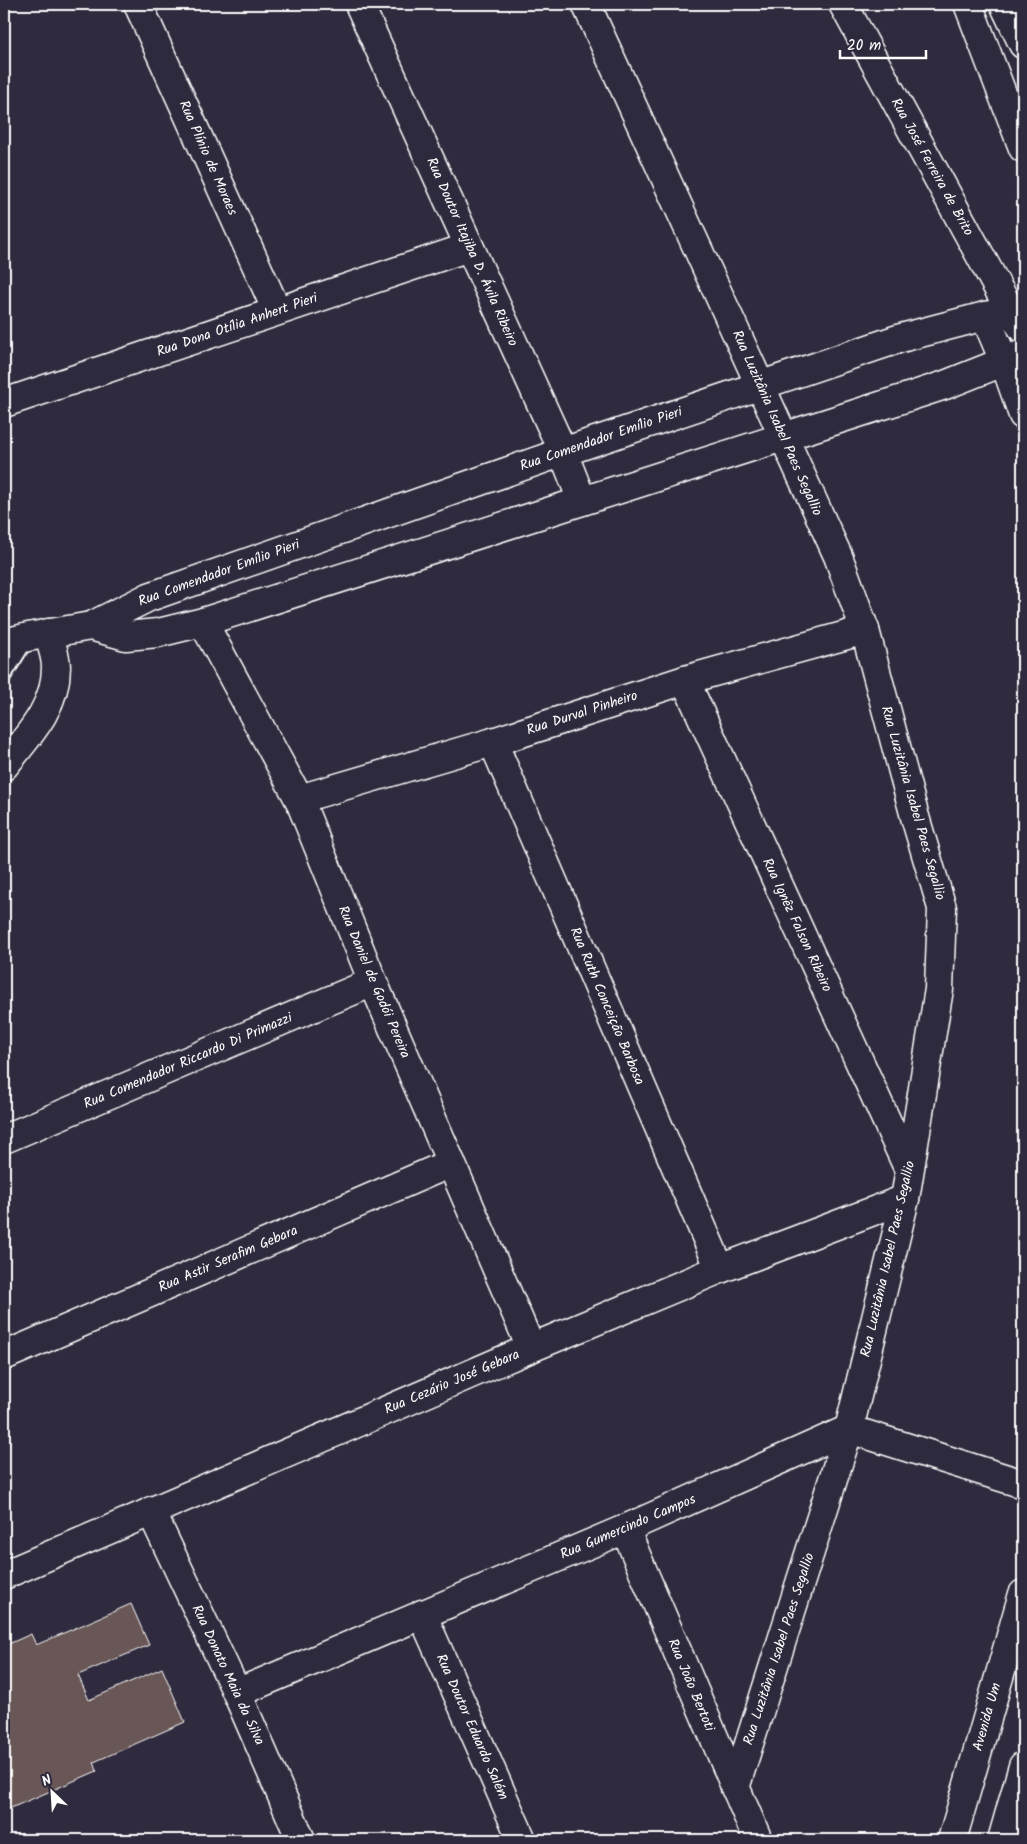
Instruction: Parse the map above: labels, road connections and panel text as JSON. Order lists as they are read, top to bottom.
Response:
{
  "streets": {
    "street": [
      "Rua Plínio de Moraes",
      "Rua José Ferreira de Brito",
      "Rua Doutor Itajiba D. Ávila Ribeiro",
      "Rua Dona Otília Anhert Pieri",
      "Rua Luzitânia Isabel Paes Segallio",
      "Rua Comendador Emílio Pieri",
      "Rua Durval Pinheiro",
      "Rua Ignêz Falson Ribeiro",
      "Rua Daniel de Godói Pereira",
      "Rua Ruth Conceição Barbosa",
      "Rua Comendador Riccardo Di Primazzi",
      "Rua Astir Serafim Gebara",
      "Rua Cezário José Gebara",
      "Rua Gumercindo Campos",
      "Rua Donato Maia da Silva",
      "Rua João Bertoti",
      "Avenida Um",
      "Rua Doutor Eduardo Salém"
    ]
  },
  "crossings": [
    ["Rua Plínio de Moraes", "Rua Dona Otília Anhert Pieri"],
    ["Rua José Ferreira de Brito", "Rua Comendador Emílio Pieri"],
    ["Rua Doutor Itajiba D. Ávila Ribeiro", "Rua Dona Otília Anhert Pieri"],
    ["Rua Doutor Itajiba D. Ávila Ribeiro", "Rua Comendador Emílio Pieri"],
    ["Rua Luzitânia Isabel Paes Segallio", "Rua Comendador Emílio Pieri"],
    ["Rua Luzitânia Isabel Paes Segallio", "Rua Durval Pinheiro"],
    ["Rua Luzitânia Isabel Paes Segallio", "Rua Ignêz Falson Ribeiro"],
    ["Rua Luzitânia Isabel Paes Segallio", "Rua Cezário José Gebara"],
    ["Rua Luzitânia Isabel Paes Segallio", "Rua Gumercindo Campos"],
    ["Rua Luzitânia Isabel Paes Segallio", "Rua João Bertoti"],
    ["Rua Durval Pinheiro", "Rua Ignêz Falson Ribeiro"],
    ["Rua Durval Pinheiro", "Rua Daniel de Godói Pereira"],
    ["Rua Durval Pinheiro", "Rua Ruth Conceição Barbosa"],
    ["Rua Daniel de Godói Pereira", "Rua Comendador Riccardo Di Primazzi"],
    ["Rua Daniel de Godói Pereira", "Rua Astir Serafim Gebara"],
    ["Rua Daniel de Godói Pereira", "Rua Cezário José Gebara"],
    ["Rua Ruth Conceição Barbosa", "Rua Cezário José Gebara"],
    ["Rua Cezário José Gebara", "Rua Donato Maia da Silva"],
    ["Rua Gumercindo Campos", "Rua Donato Maia da Silva"],
    ["Rua Gumercindo Campos", "Rua João Bertoti"],
    ["Rua Gumercindo Campos", "Rua Doutor Eduardo Salém"]
  ],
  "scale_bar": "20 m",
  "north": "top left"
}
